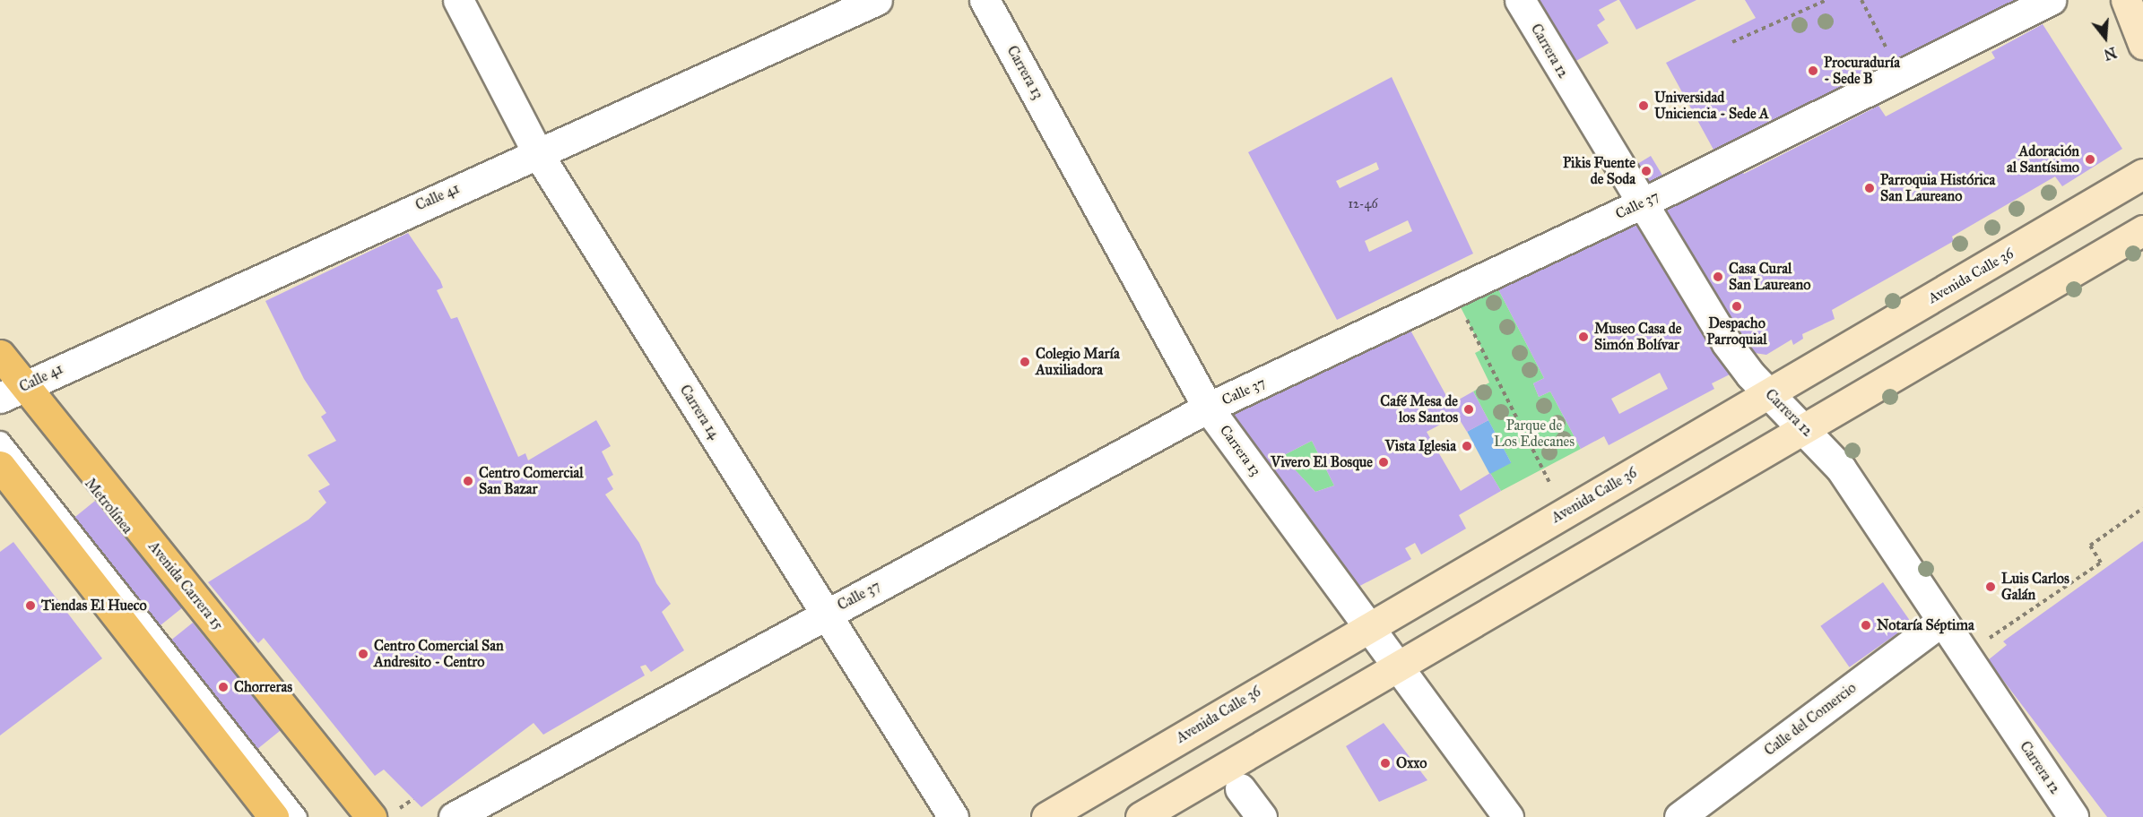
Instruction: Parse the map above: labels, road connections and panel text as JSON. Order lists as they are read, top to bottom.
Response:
{
  "streets": {
    "main road": ["Avenida Calle 36", "Avenida Carrera 15"],
    "street": [
      "Carrera 12",
      "Carrera 13",
      "Calle 41",
      "Calle 37",
      "Carrera 14",
      "Calle del Comercio"
    ],
    "lane": ["Metrolínea"]
  },
  "crossings": [
    ["Carrera 12", "Calle 37"],
    ["Carrera 12", "Avenida Calle 36"],
    ["Carrera 12", "Calle del Comercio"],
    ["Carrera 13", "Calle 37"],
    ["Carrera 13", "Avenida Calle 36"],
    ["Calle 41", "Carrera 14"],
    ["Calle 41", "Metrolínea"],
    ["Calle 41", "Avenida Carrera 15"],
    ["Calle 37", "Carrera 14"],
    ["Metrolínea", "Avenida Carrera 15"]
  ],
  "parks": ["Parque de Los Edecanes"],
  "places": [
    "Procuraduría - Sede B",
    "Universidad Uniciencia - Sede A",
    "Adoración al Santísimo",
    "Pikis Fuente de Soda",
    "Parroquia Histórica San Laureano",
    "Casa Cural San Laureano",
    "Despacho Parroquial",
    "Museo Casa de Simón Bolívar",
    "Colegio María Auxiliadora",
    "Café Mesa de los Santos",
    "Vista Iglesia",
    "Vivero El Bosque",
    "Centro Comercial San Bazar",
    "Luis Carlos Galán",
    "Tiendas El Hueco",
    "Notaría Séptima",
    "Centro Comercial San Andresito - Centro",
    "Chorreras",
    "Oxxo"
  ],
  "house_numbers": ["12-46"],
  "north": "bottom"
}
